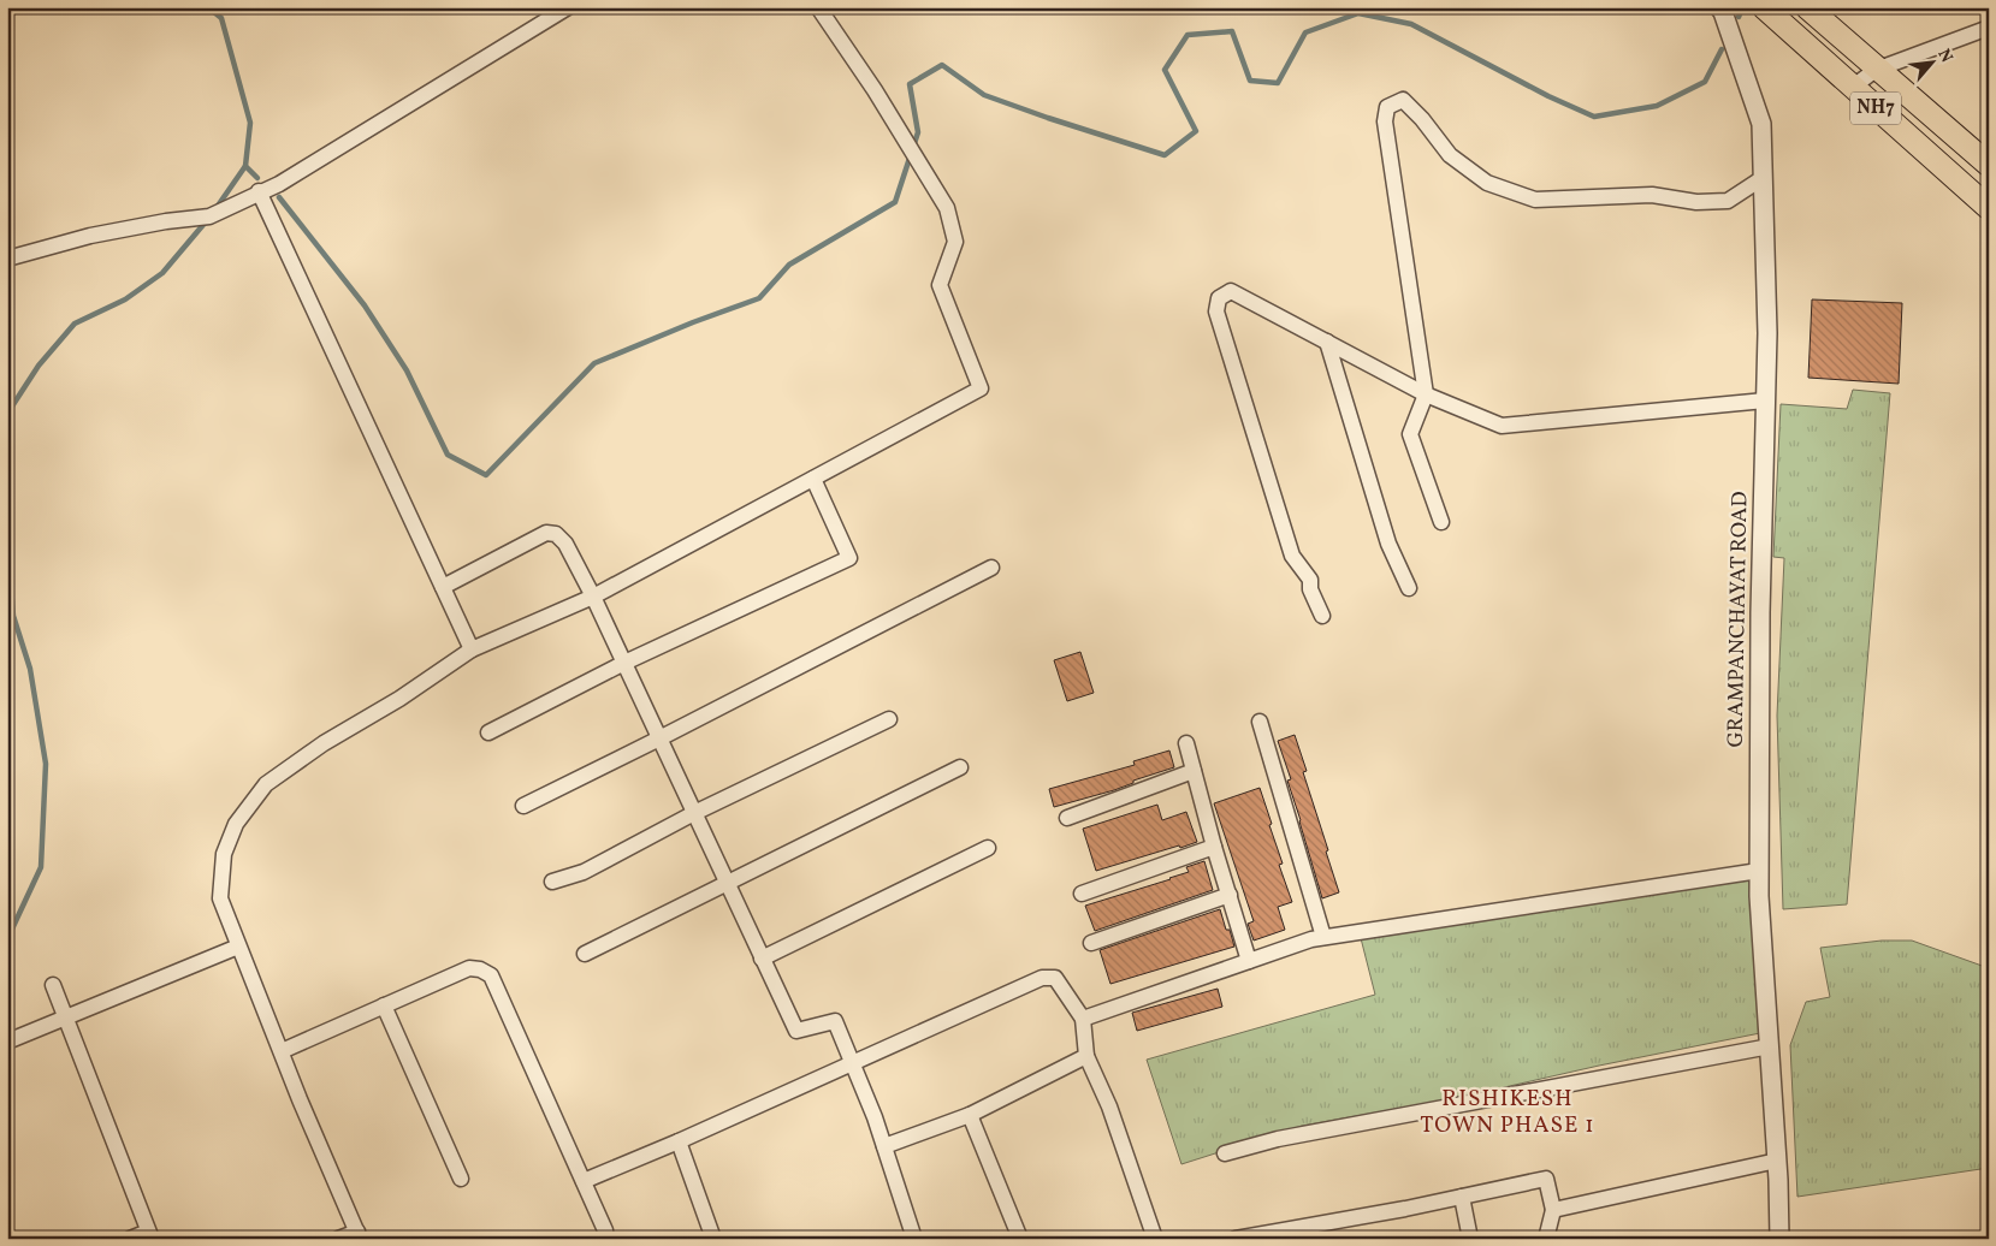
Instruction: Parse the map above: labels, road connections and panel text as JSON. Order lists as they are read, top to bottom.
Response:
{
  "streets": {
    "main road": ["NH7"],
    "street": ["GRAMPANCHAYAT ROAD"]
  },
  "districts": ["RISHIKESH TOWN PHASE 1"],
  "north": "top right"
}
